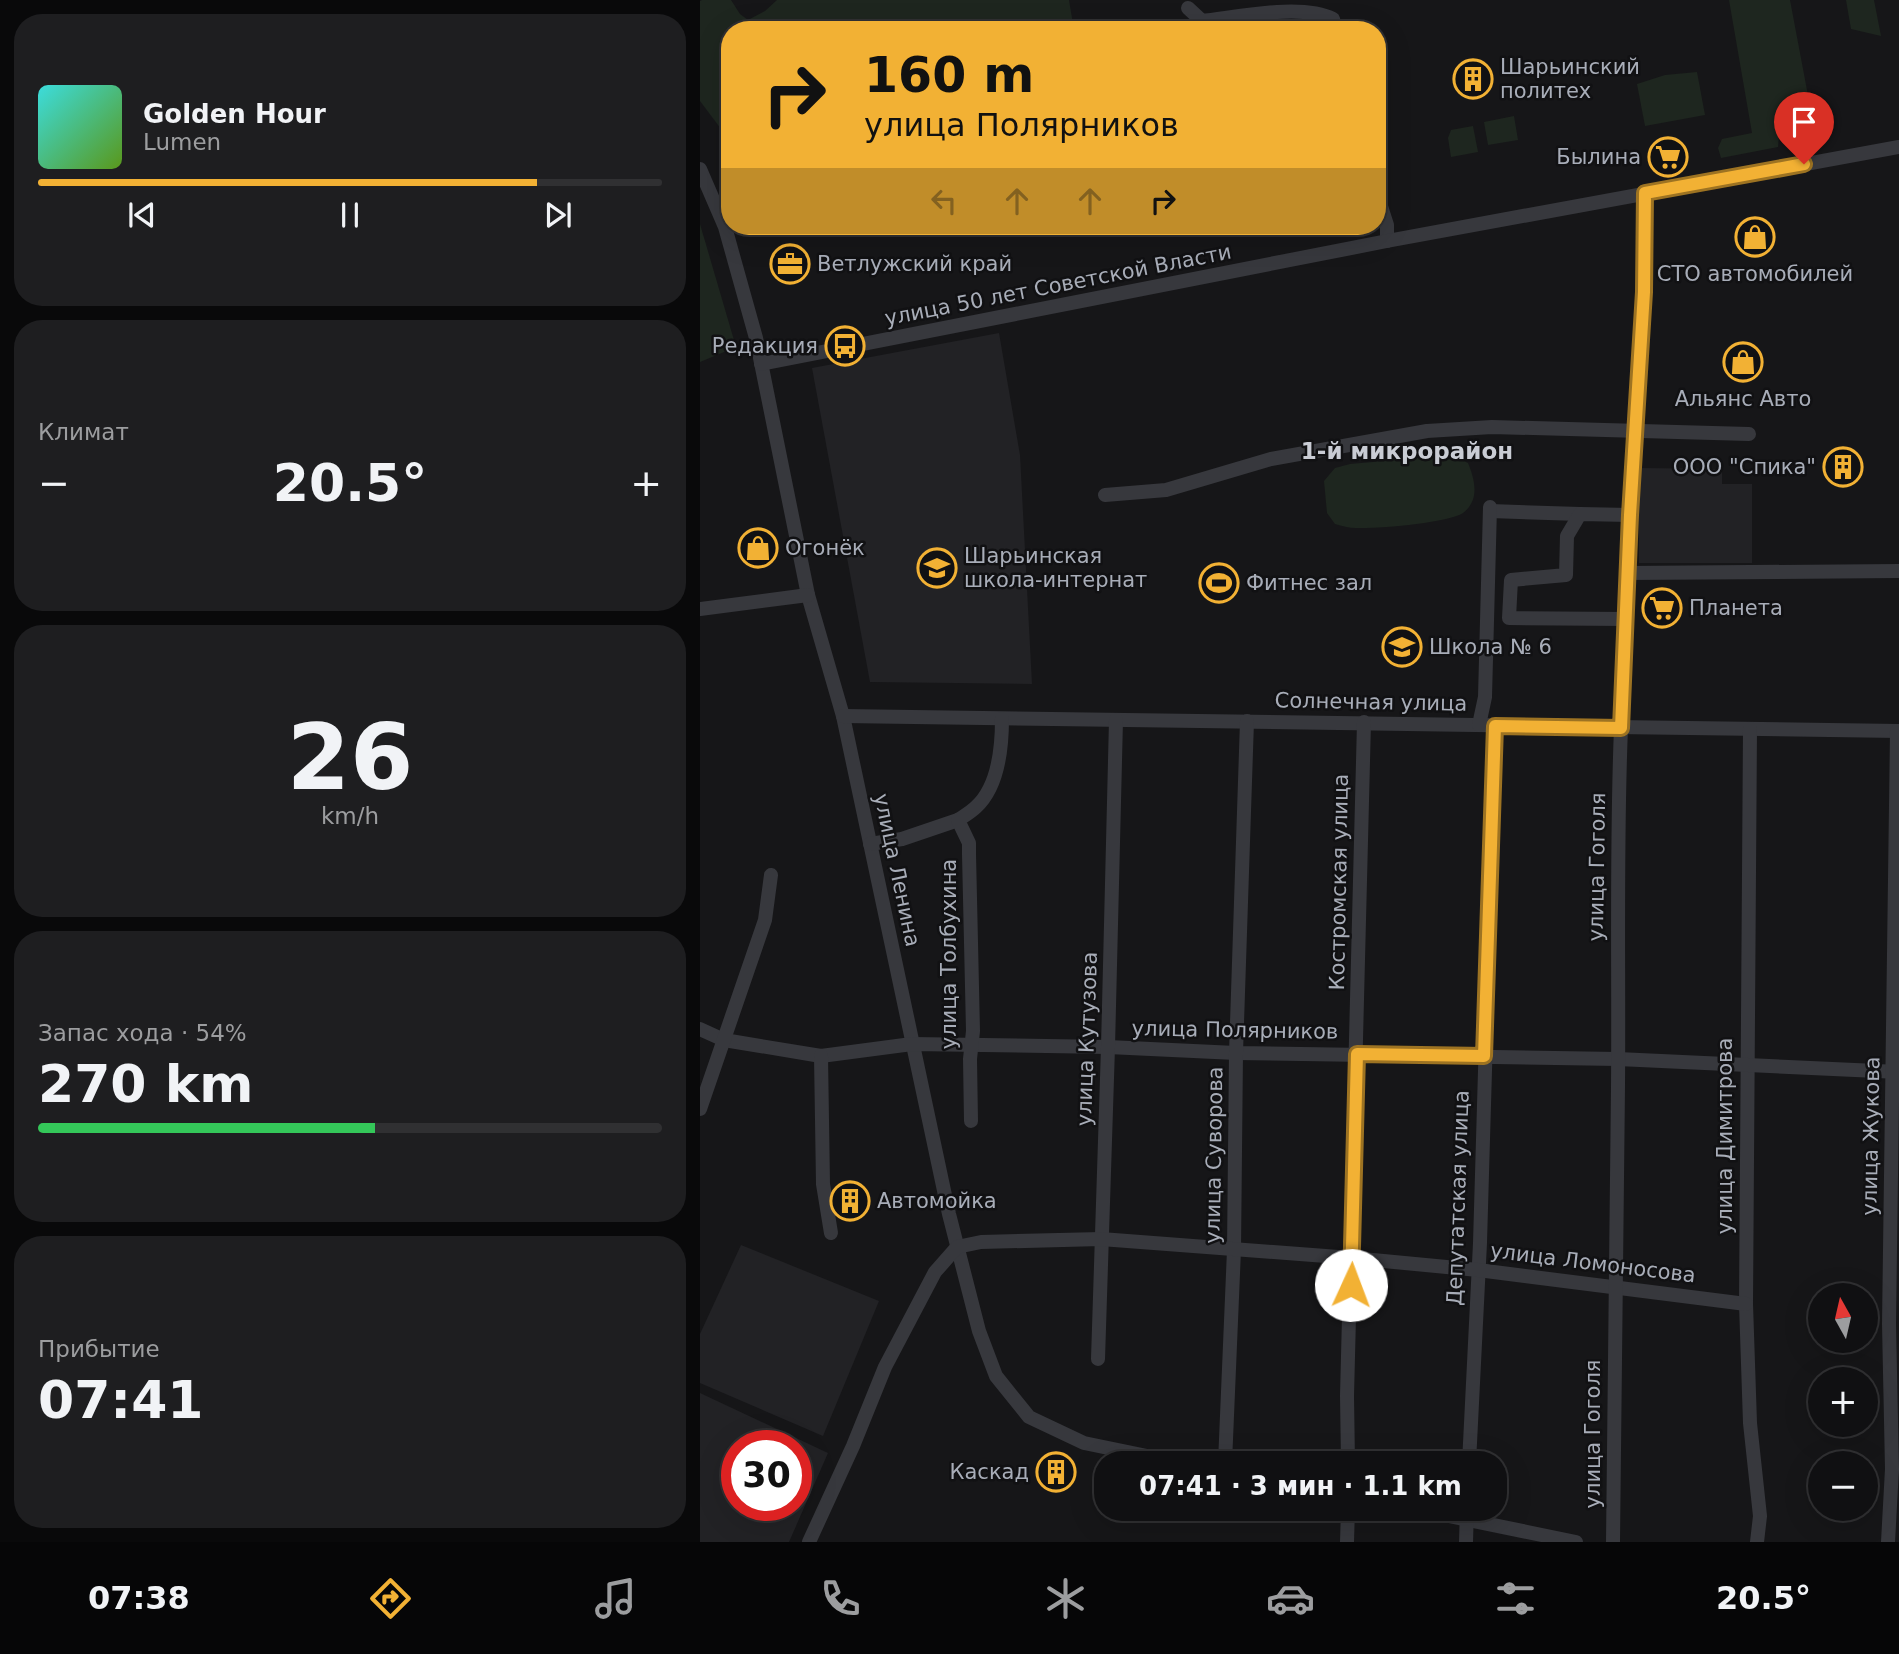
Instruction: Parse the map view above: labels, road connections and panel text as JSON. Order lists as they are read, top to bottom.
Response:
{
  "streets": {
    "street": [
      "улица 50 лет Советской Власти",
      "Солнечная улица",
      "улица Гоголя",
      "улица Ленина",
      "Костромская улица",
      "улица Толбухина",
      "улица Полярников",
      "улица Кутузова",
      "улица Димитрова",
      "улица Жукова",
      "улица Суворова",
      "Депутатская улица",
      "улица Ломоносова"
    ]
  },
  "crossings": [
    ["улица 50 лет Советской Власти", "улица Гоголя"],
    ["улица 50 лет Советской Власти", "улица Ленина"],
    ["Солнечная улица", "улица Гоголя"],
    ["Солнечная улица", "улица Ленина"],
    ["Солнечная улица", "Костромская улица"],
    ["Солнечная улица", "улица Кутузова"],
    ["Солнечная улица", "улица Димитрова"],
    ["Солнечная улица", "улица Жукова"],
    ["Солнечная улица", "улица Суворова"],
    ["Солнечная улица", "Депутатская улица"],
    ["улица Гоголя", "улица Полярников"],
    ["улица Гоголя", "улица Ломоносова"],
    ["улица Ленина", "улица Полярников"],
    ["улица Ленина", "улица Ломоносова"],
    ["Костромская улица", "улица Полярников"],
    ["Костромская улица", "улица Ломоносова"],
    ["улица Толбухина", "улица Полярников"],
    ["улица Полярников", "улица Кутузова"],
    ["улица Полярников", "улица Димитрова"],
    ["улица Полярников", "улица Жукова"],
    ["улица Полярников", "улица Суворова"],
    ["улица Полярников", "Депутатская улица"],
    ["улица Кутузова", "улица Ломоносова"],
    ["улица Димитрова", "улица Ломоносова"],
    ["улица Суворова", "улица Ломоносова"],
    ["Депутатская улица", "улица Ломоносова"]
  ],
  "districts": ["1-й микрорайон"],
  "places": {
    "building": [
      "Шарьинский политех",
      "ООО \"Спика\"",
      "Автомойка",
      "Каскад"
    ],
    "supermarket": ["Былина", "Планета"],
    "shop": ["СТО автомобилей", "Альянс Авто", "Огонёк"],
    "office": ["Ветлужский край"],
    "bus stop": ["Редакция"],
    "school or university": ["Шарьинская школа-интернат", "Школа № 6"],
    "sports": ["Фитнес зал"]
  },
  "north": "top",
  "page": {
    "turn": ["160 m", "улица Полярников"],
    "song": ["Golden Hour", "Lumen"],
    "tile": [
      "Климат",
      ["26", "km/h"],
      ["Запас хода · 54%", "270 km"],
      ["Прибытие", "07:41"]
    ],
    "heat": ["−", "20.5°", "+"],
    "map_buttons": ["+", "−"],
    "limit": "30",
    "trip": "07:41 · 3 мин · 1.1 km",
    "tabs": ["07:38", "20.5°"]
  }
}
